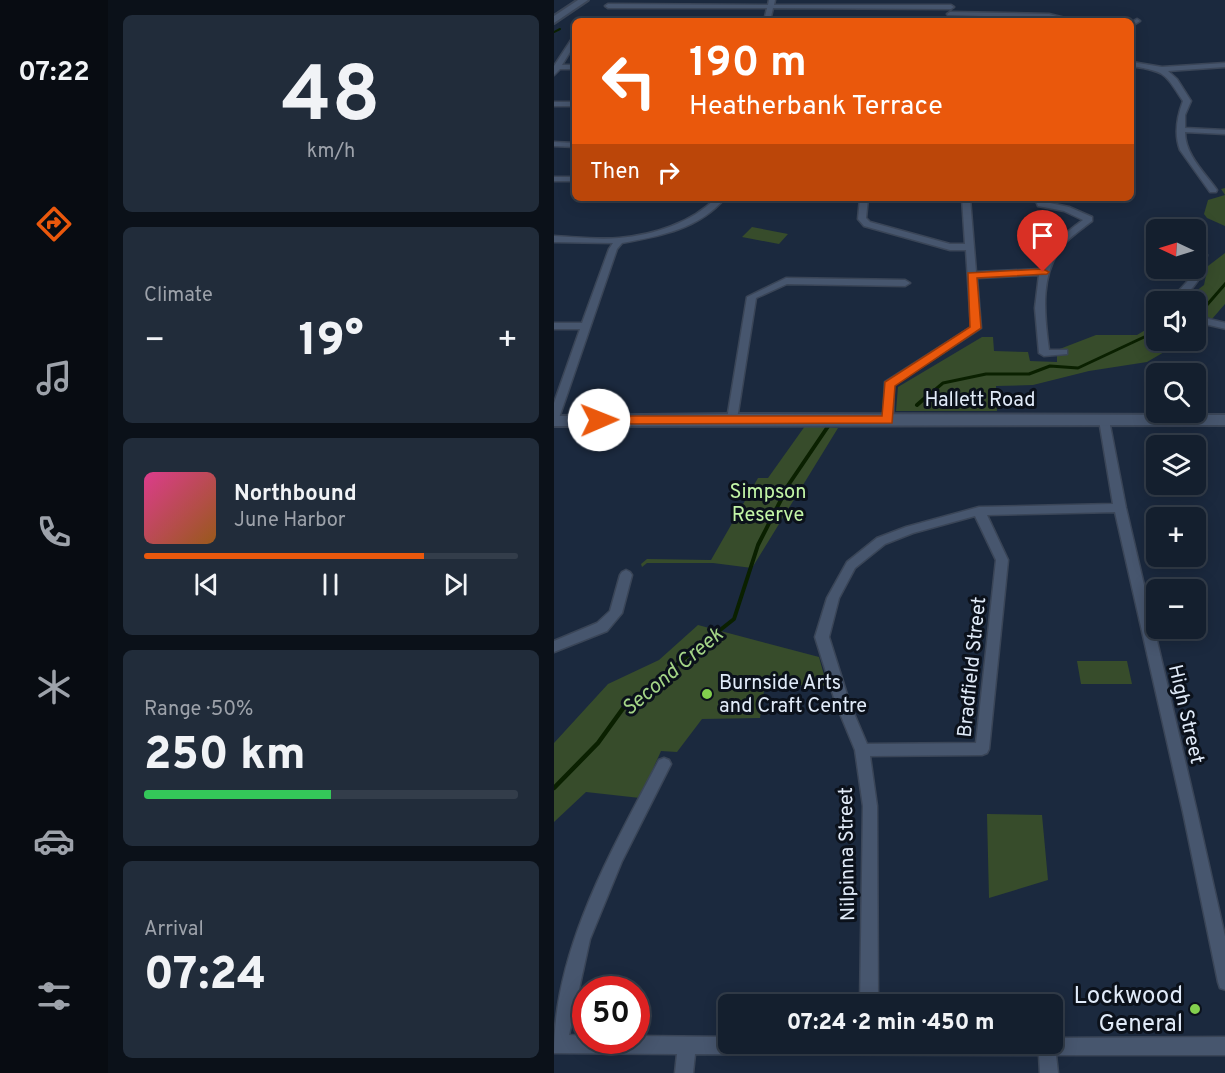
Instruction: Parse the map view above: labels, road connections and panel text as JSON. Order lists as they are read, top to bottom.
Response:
{
  "streets": {
    "main road": ["Hallett Road"],
    "street": ["Bradfield Street", "High Street", "Nilpinna Street"]
  },
  "crossings": [
    ["Hallett Road", "High Street"],
    ["Bradfield Street", "Nilpinna Street"],
    ["High Street", "Nilpinna Street"]
  ],
  "water": ["Second Creek"],
  "parks": ["Simpson Reserve"],
  "places": ["Burnside Arts and Craft Centre", "Lockwood General"],
  "north": "left",
  "page": {
    "tabs": "07:22",
    "tile": [
      ["48", "km/h"],
      "Climate",
      ["Range · 50%", "250 km"],
      ["Arrival", "07:24"]
    ],
    "turn": ["190 m", "Heatherbank Terrace"],
    "then": "Then",
    "map_buttons": ["+", "−"],
    "heat": ["−", "19°", "+"],
    "song": ["Northbound", "June Harbor"],
    "limit": "50",
    "trip": "07:24 · 2 min · 450 m"
  }
}
